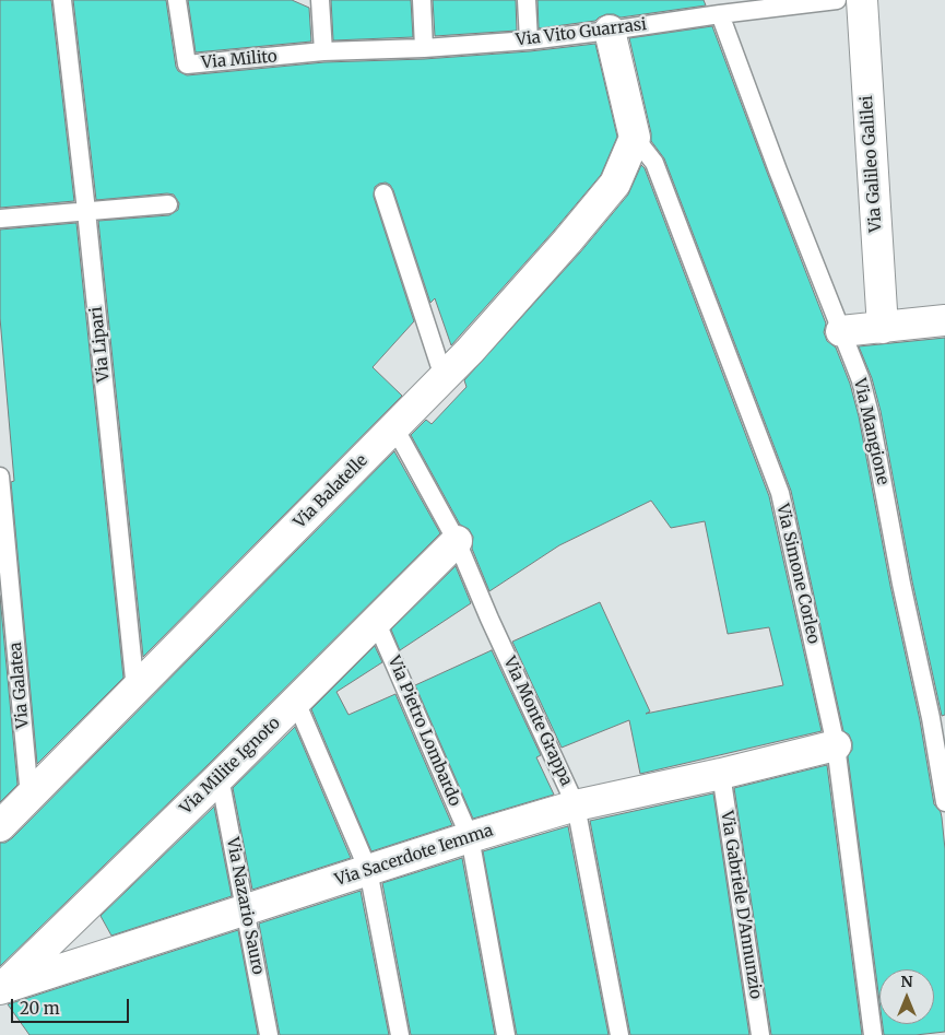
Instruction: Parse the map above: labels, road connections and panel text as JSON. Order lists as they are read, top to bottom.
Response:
{
  "streets": {
    "street": [
      "Via Galileo Galilei",
      "Via Balatelle",
      "Via Milite Ignoto",
      "Via Sacerdote Iemma"
    ],
    "lane": [
      "Via Vito Guarrasi",
      "Via Milito",
      "Via Lipari",
      "Via Mangione",
      "Via Simone Corleo",
      "Via Galatea",
      "Via Monte Grappa",
      "Via Pietro Lombardo",
      "Via Gabriele D'Annunzio",
      "Via Nazario Sauro"
    ]
  },
  "crossings": [
    ["Via Vito Guarrasi", "Via Milito"],
    ["Via Vito Guarrasi", "Via Mangione"],
    ["Via Lipari", "Via Balatelle"],
    ["Via Balatelle", "Via Simone Corleo"],
    ["Via Balatelle", "Via Galatea"],
    ["Via Balatelle", "Via Monte Grappa"],
    ["Via Simone Corleo", "Via Sacerdote Iemma"],
    ["Via Monte Grappa", "Via Milite Ignoto"],
    ["Via Monte Grappa", "Via Sacerdote Iemma"],
    ["Via Pietro Lombardo", "Via Milite Ignoto"],
    ["Via Pietro Lombardo", "Via Sacerdote Iemma"],
    ["Via Milite Ignoto", "Via Sacerdote Iemma"],
    ["Via Milite Ignoto", "Via Nazario Sauro"],
    ["Via Sacerdote Iemma", "Via Gabriele D'Annunzio"],
    ["Via Sacerdote Iemma", "Via Nazario Sauro"]
  ],
  "scale_bar": "20 m",
  "north": "top"
}
